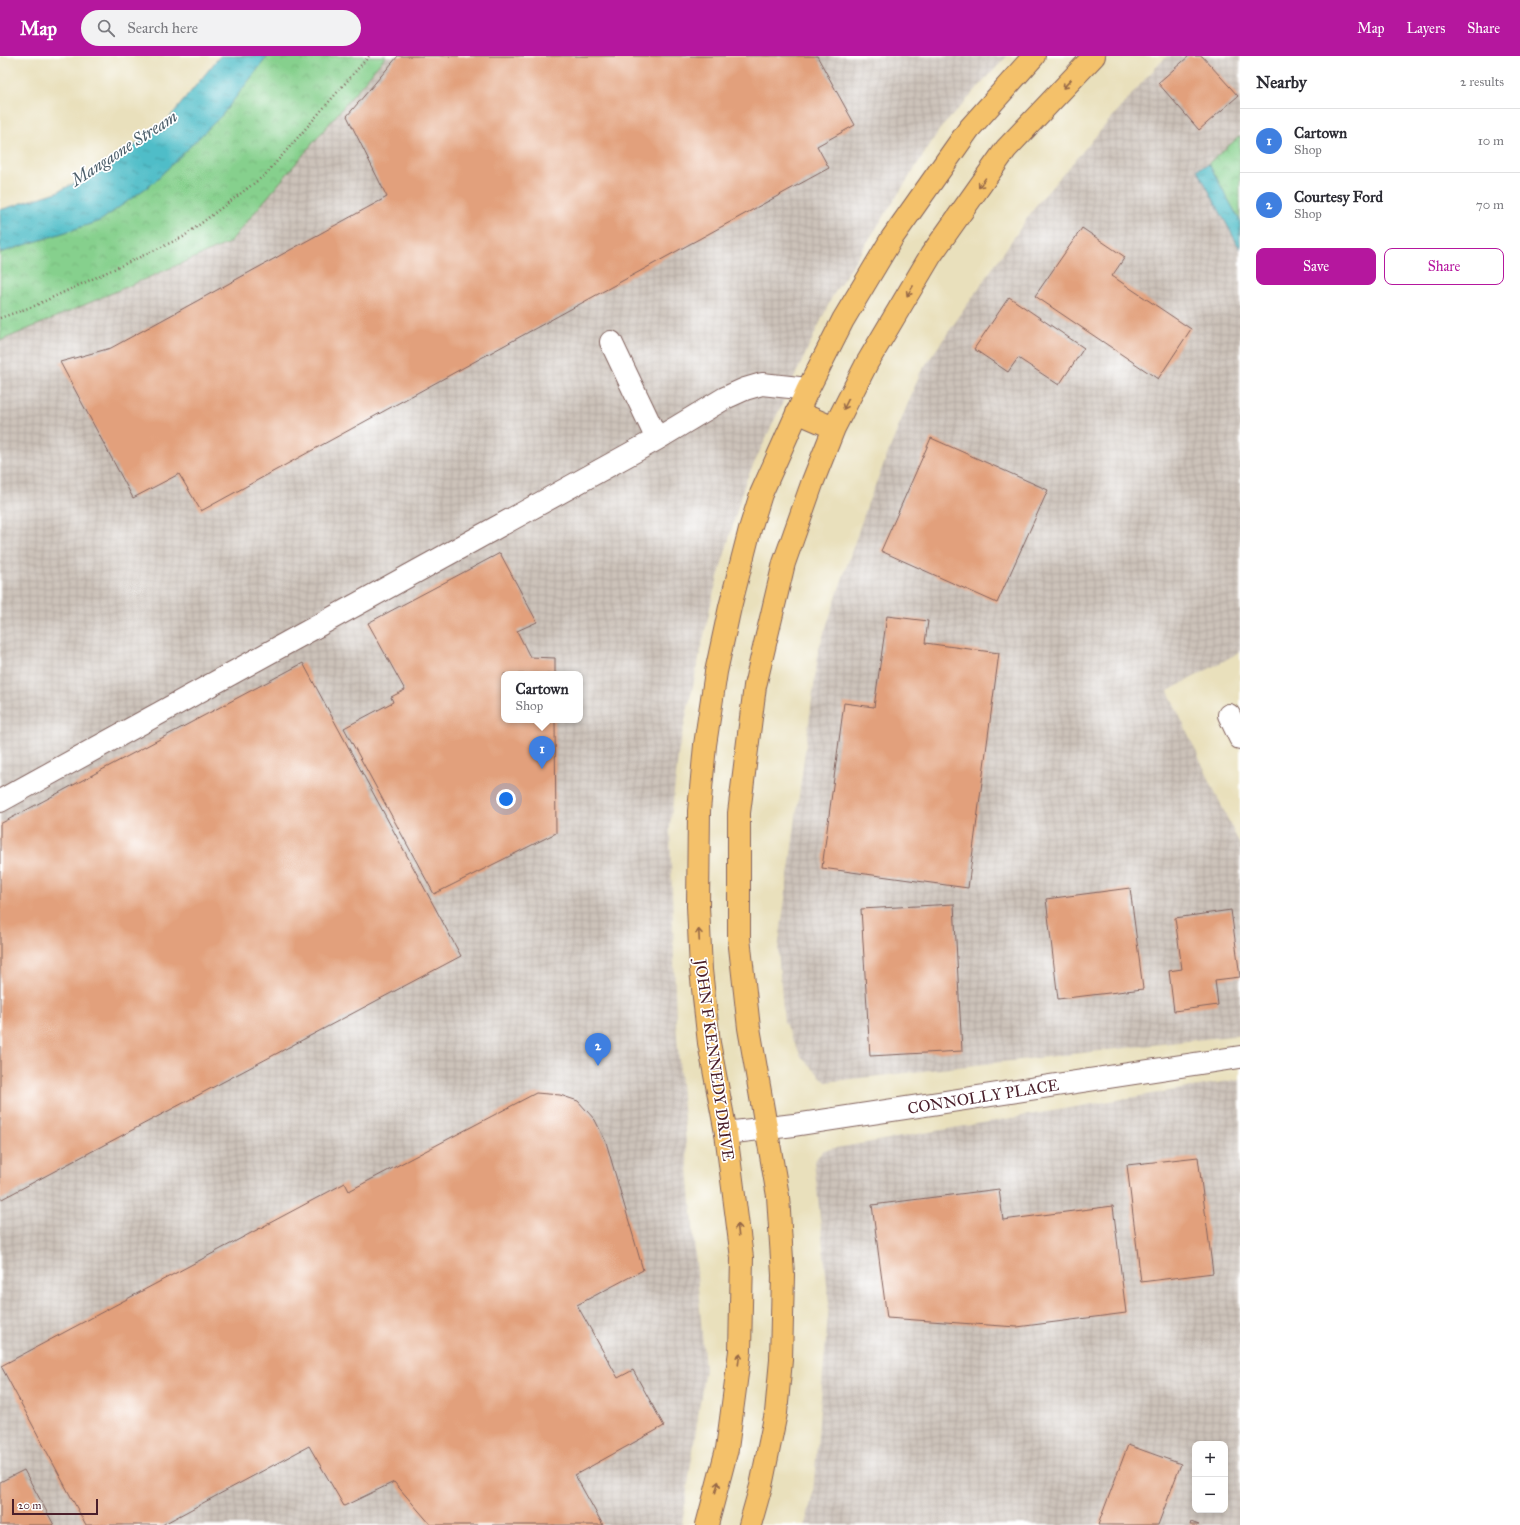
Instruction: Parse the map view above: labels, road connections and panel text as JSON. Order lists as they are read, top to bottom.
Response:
{
  "streets": {
    "main road": ["JOHN F KENNEDY DRIVE"],
    "street": ["CONNOLLY PLACE"]
  },
  "crossings": [
    ["JOHN F KENNEDY DRIVE", "CONNOLLY PLACE"]
  ],
  "water": ["Mangaone Stream"],
  "scale_bar": "20 m",
  "page": {
    "header": "Map",
    "search": "Search here",
    "nav": ["Map", "Layers", "Share"],
    "heading": ["Nearby", "2 results"],
    "list": [
      {
        "mark": "1",
        "name": "Cartown",
        "note": "Shop",
        "value": "10 m"
      },
      {
        "mark": "2",
        "name": "Courtesy Ford",
        "note": "Shop",
        "value": "70 m"
      }
    ],
    "buttons": ["Save", "Share"],
    "popup": ["Cartown", "Shop"],
    "pins": ["1", "2"],
    "map_buttons": ["+", "−"],
    "scale": "20 m"
  }
}
